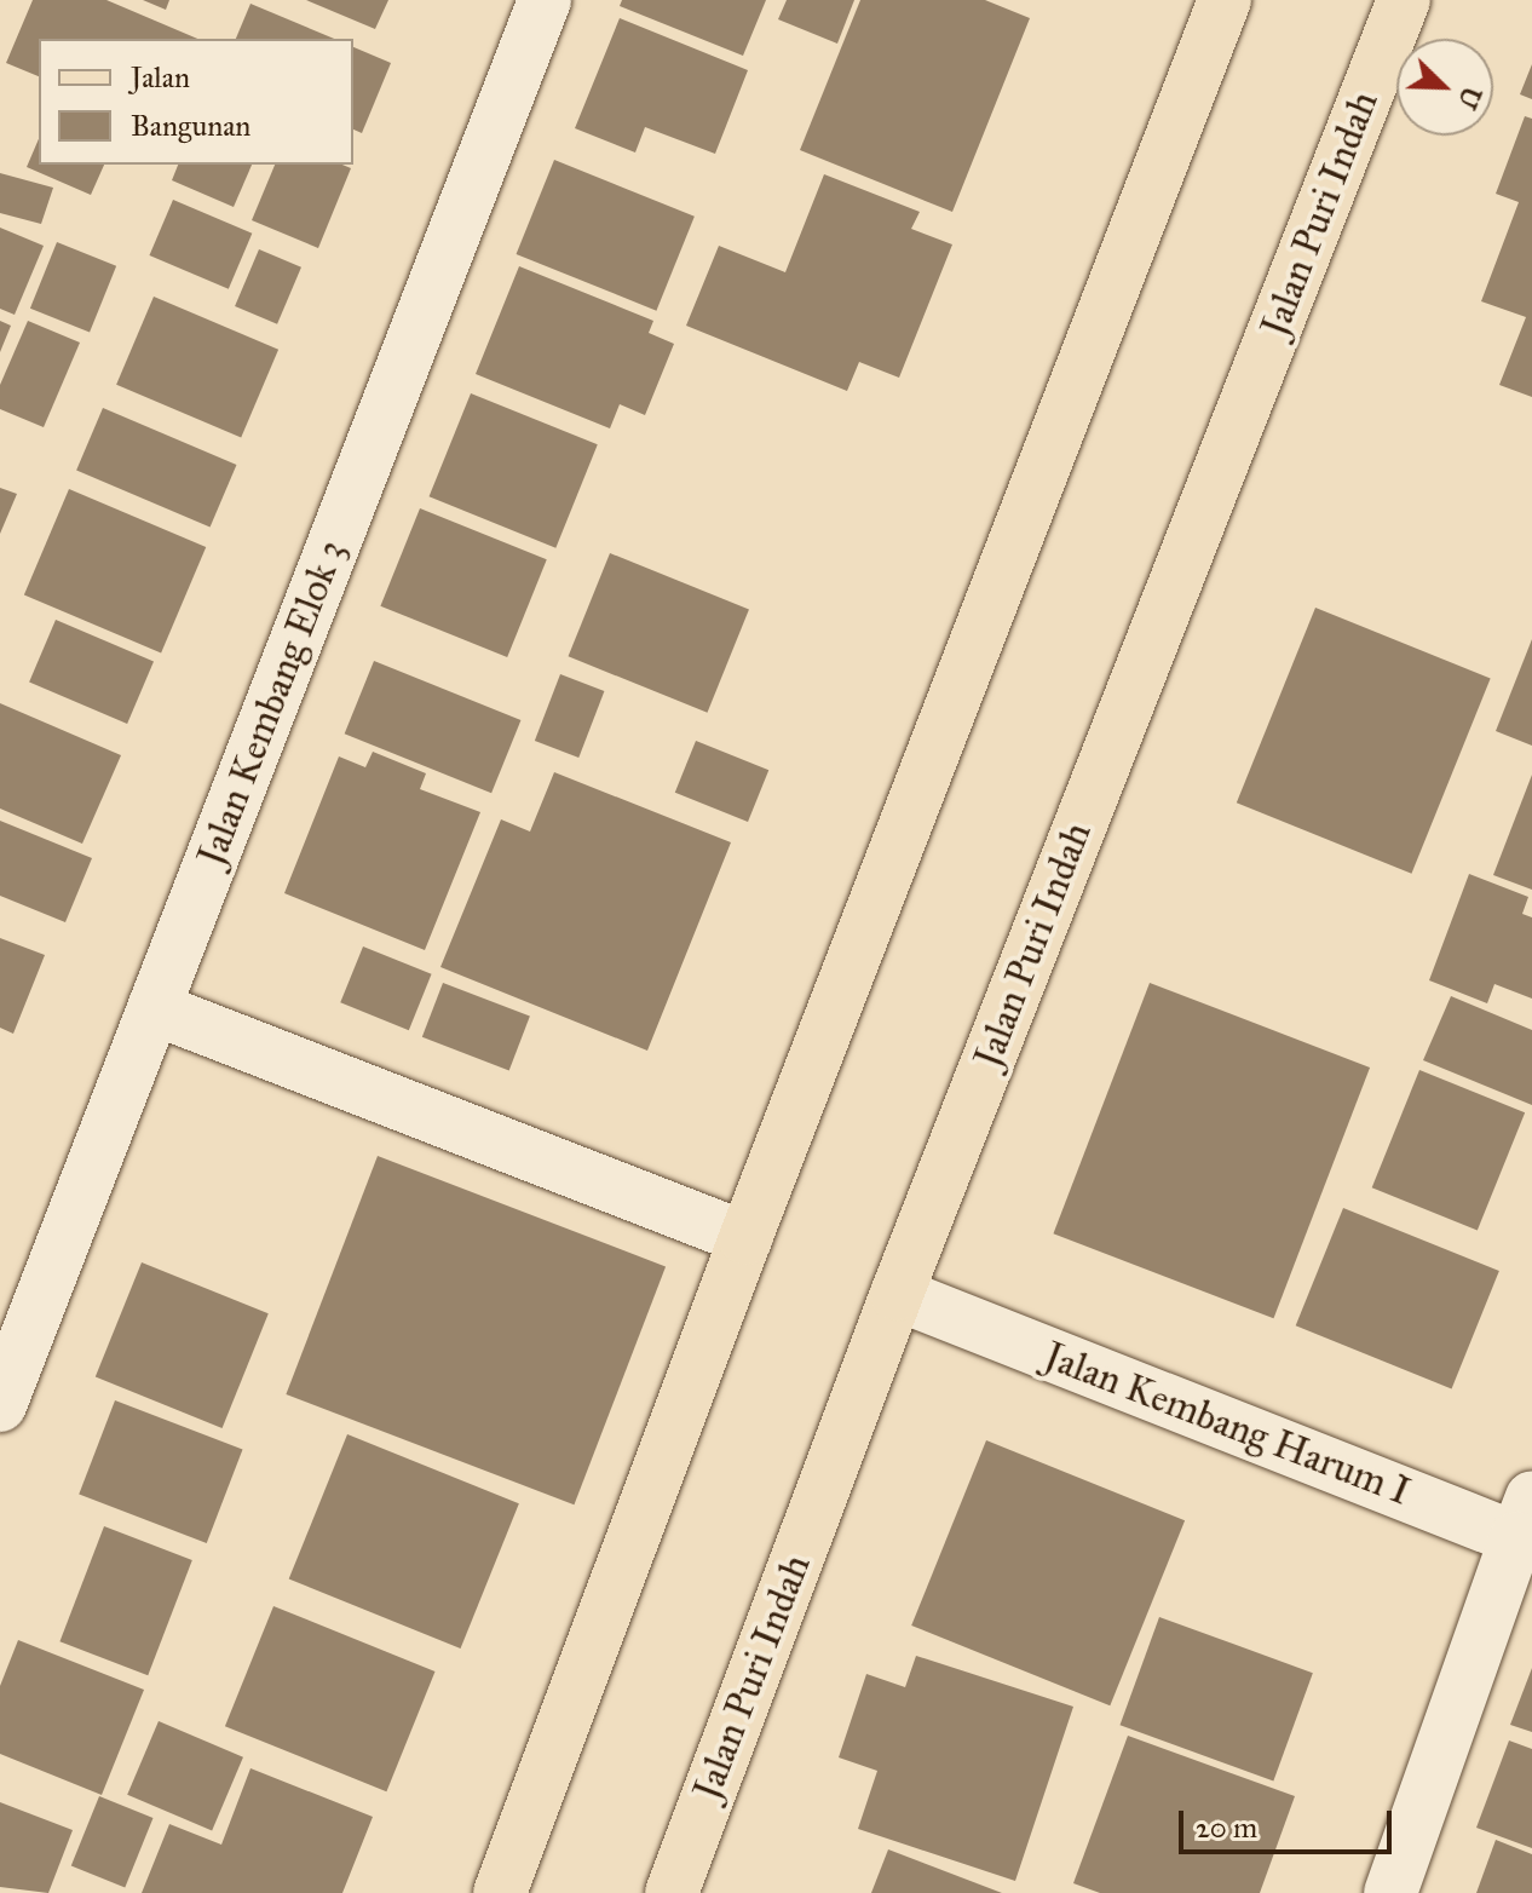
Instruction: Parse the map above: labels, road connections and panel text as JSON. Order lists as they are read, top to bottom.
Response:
{
  "streets": {
    "main road": ["Jalan Puri Indah"],
    "street": ["Jalan Kembang Elok 3", "Jalan Kembang Harum I"]
  },
  "crossings": [
    ["Jalan Puri Indah", "Jalan Kembang Harum I"]
  ],
  "legend": ["Jalan", "Bangunan"],
  "scale_bar": "20 m",
  "north": "bottom right"
}
